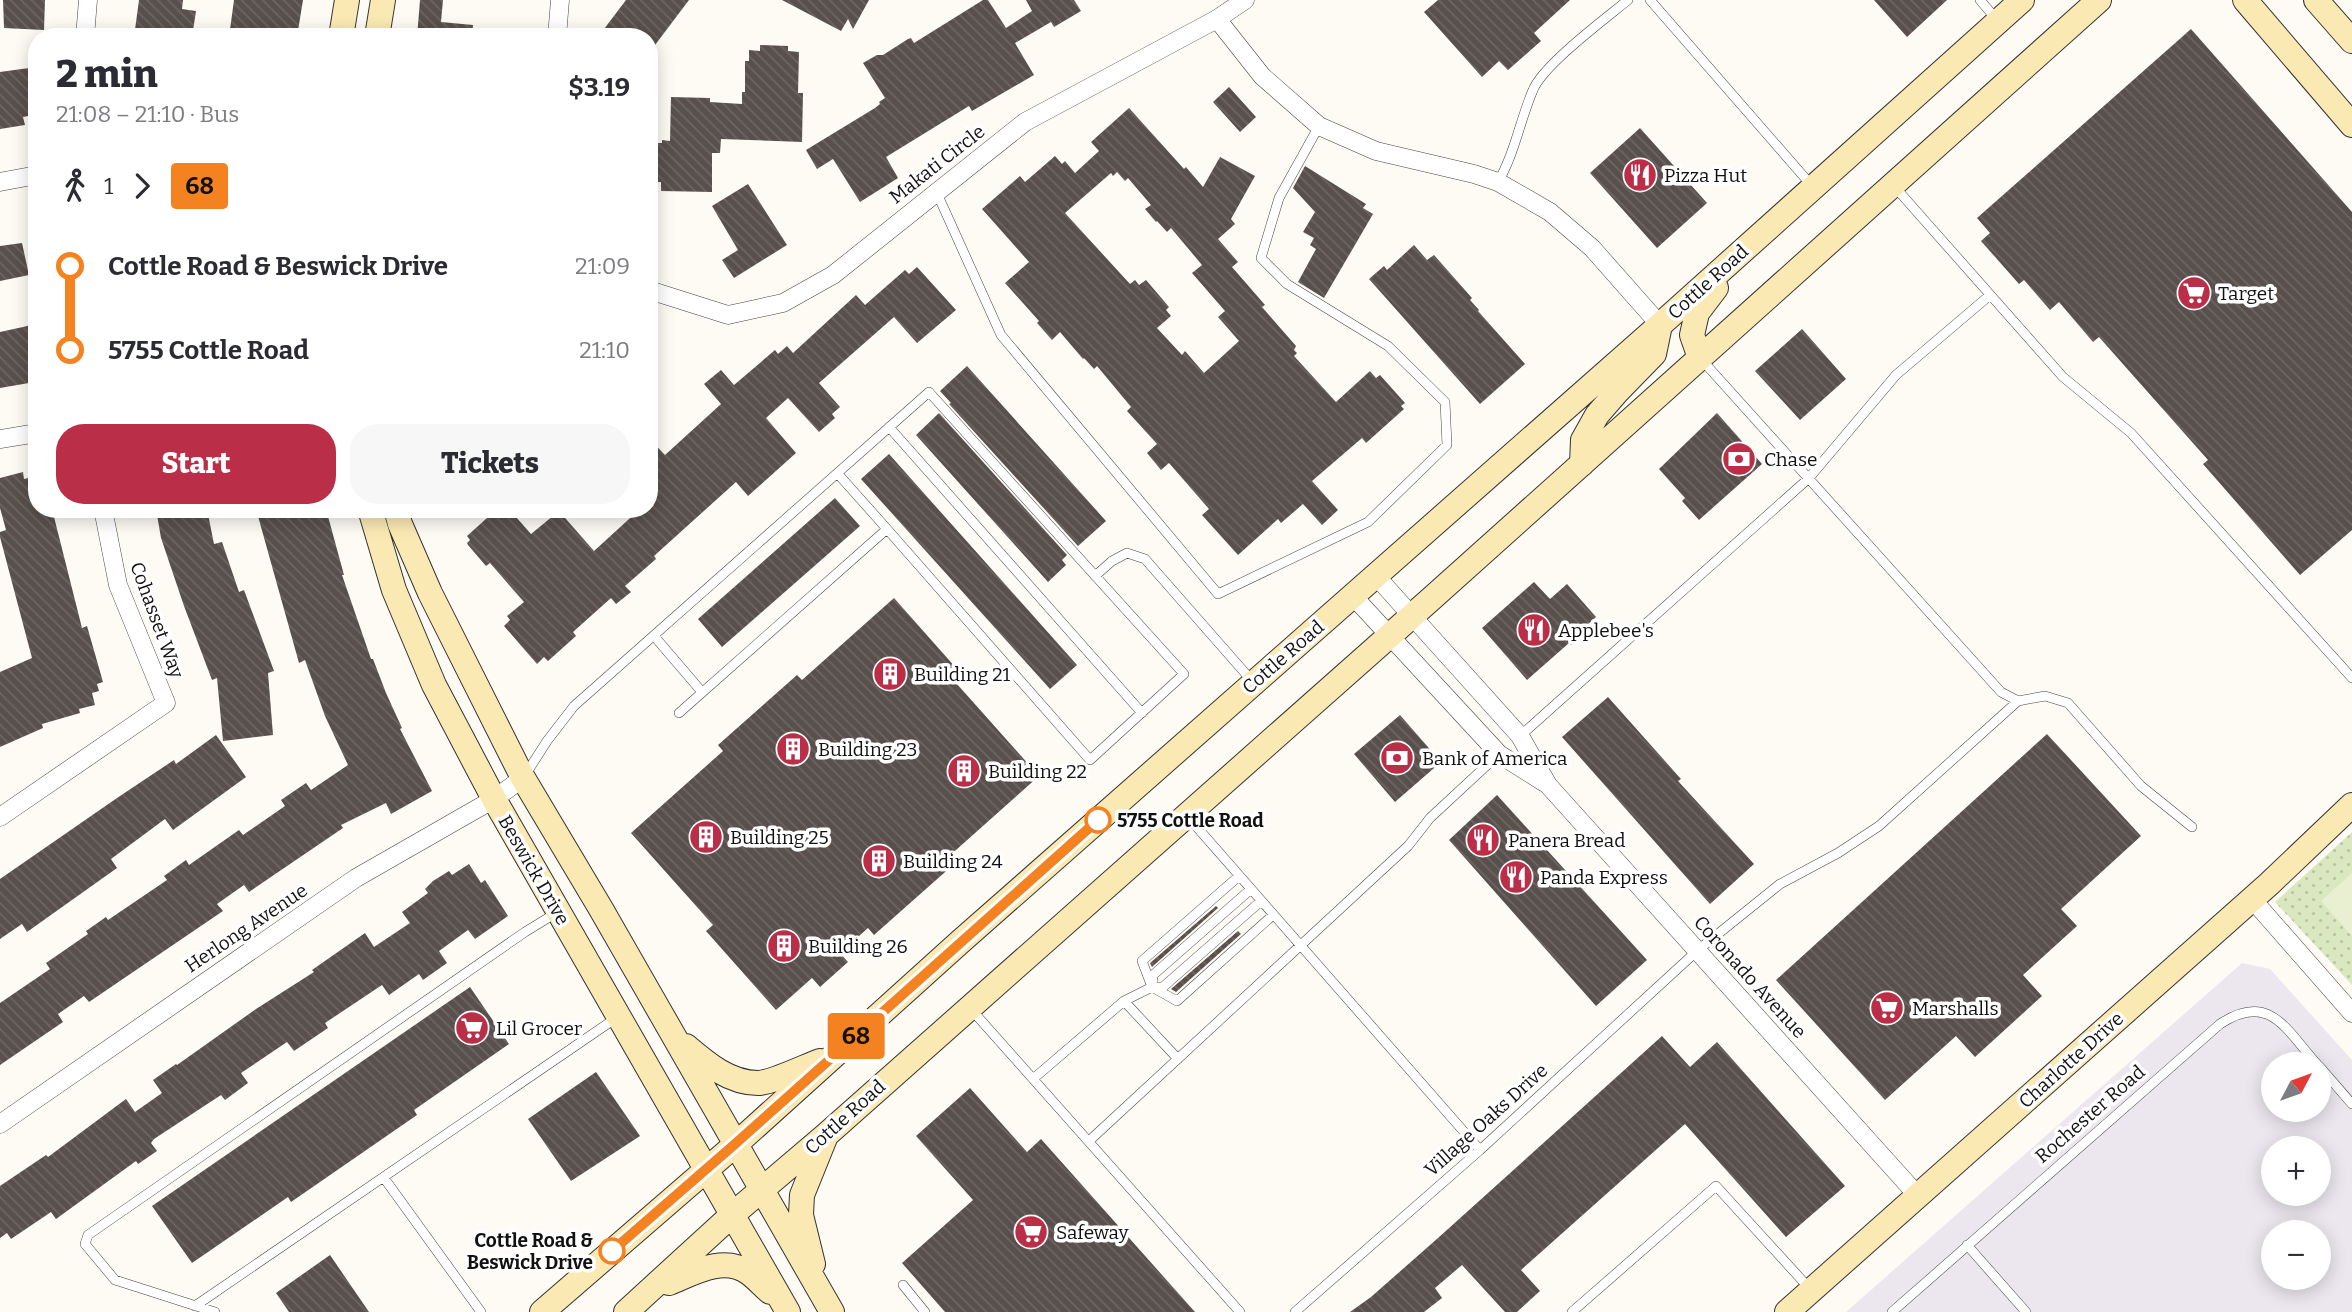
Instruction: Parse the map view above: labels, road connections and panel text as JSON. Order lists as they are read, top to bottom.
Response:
{
  "streets": {
    "main road": ["Cottle Road", "Beswick Drive", "Charlotte Drive"],
    "street": [
      "Makati Circle",
      "Cohasset Way",
      "Herlong Avenue",
      "Coronado Avenue"
    ],
    "lane": ["Rochester Road", "Village Oaks Drive"]
  },
  "crossings": [
    ["Cottle Road", "Beswick Drive"],
    ["Cottle Road", "Coronado Avenue"],
    ["Beswick Drive", "Herlong Avenue"],
    ["Coronado Avenue", "Charlotte Drive"],
    ["Coronado Avenue", "Village Oaks Drive"]
  ],
  "places": {
    "restaurant": [
      "Pizza Hut",
      "Applebee's",
      "Panera Bread",
      "Panda Express"
    ],
    "supermarket": [
      "Target",
      "Marshalls",
      "Lil Grocer",
      "Safeway"
    ],
    "bank": ["Chase", "Bank of America"],
    "building": [
      "Building 21",
      "Building 23",
      "Building 22",
      "Building 25",
      "Building 24",
      "Building 26"
    ],
    "other": ["5755 Cottle Road", "Cottle Road & Beswick Drive"]
  },
  "lines": ["bus line 68"],
  "north": "top right",
  "page": {
    "on_map": "68",
    "heading": ["2 min", "21:08 – 21:10 · Bus", "$3.19"],
    "legs": ["1", "68"],
    "list": [
      {
        "name": "Cottle Road & Beswick Drive",
        "value": "21:09"
      },
      {
        "name": "5755 Cottle Road",
        "value": "21:10"
      }
    ],
    "buttons": ["Start", "Tickets"],
    "map_buttons": ["+", "−"]
  }
}
